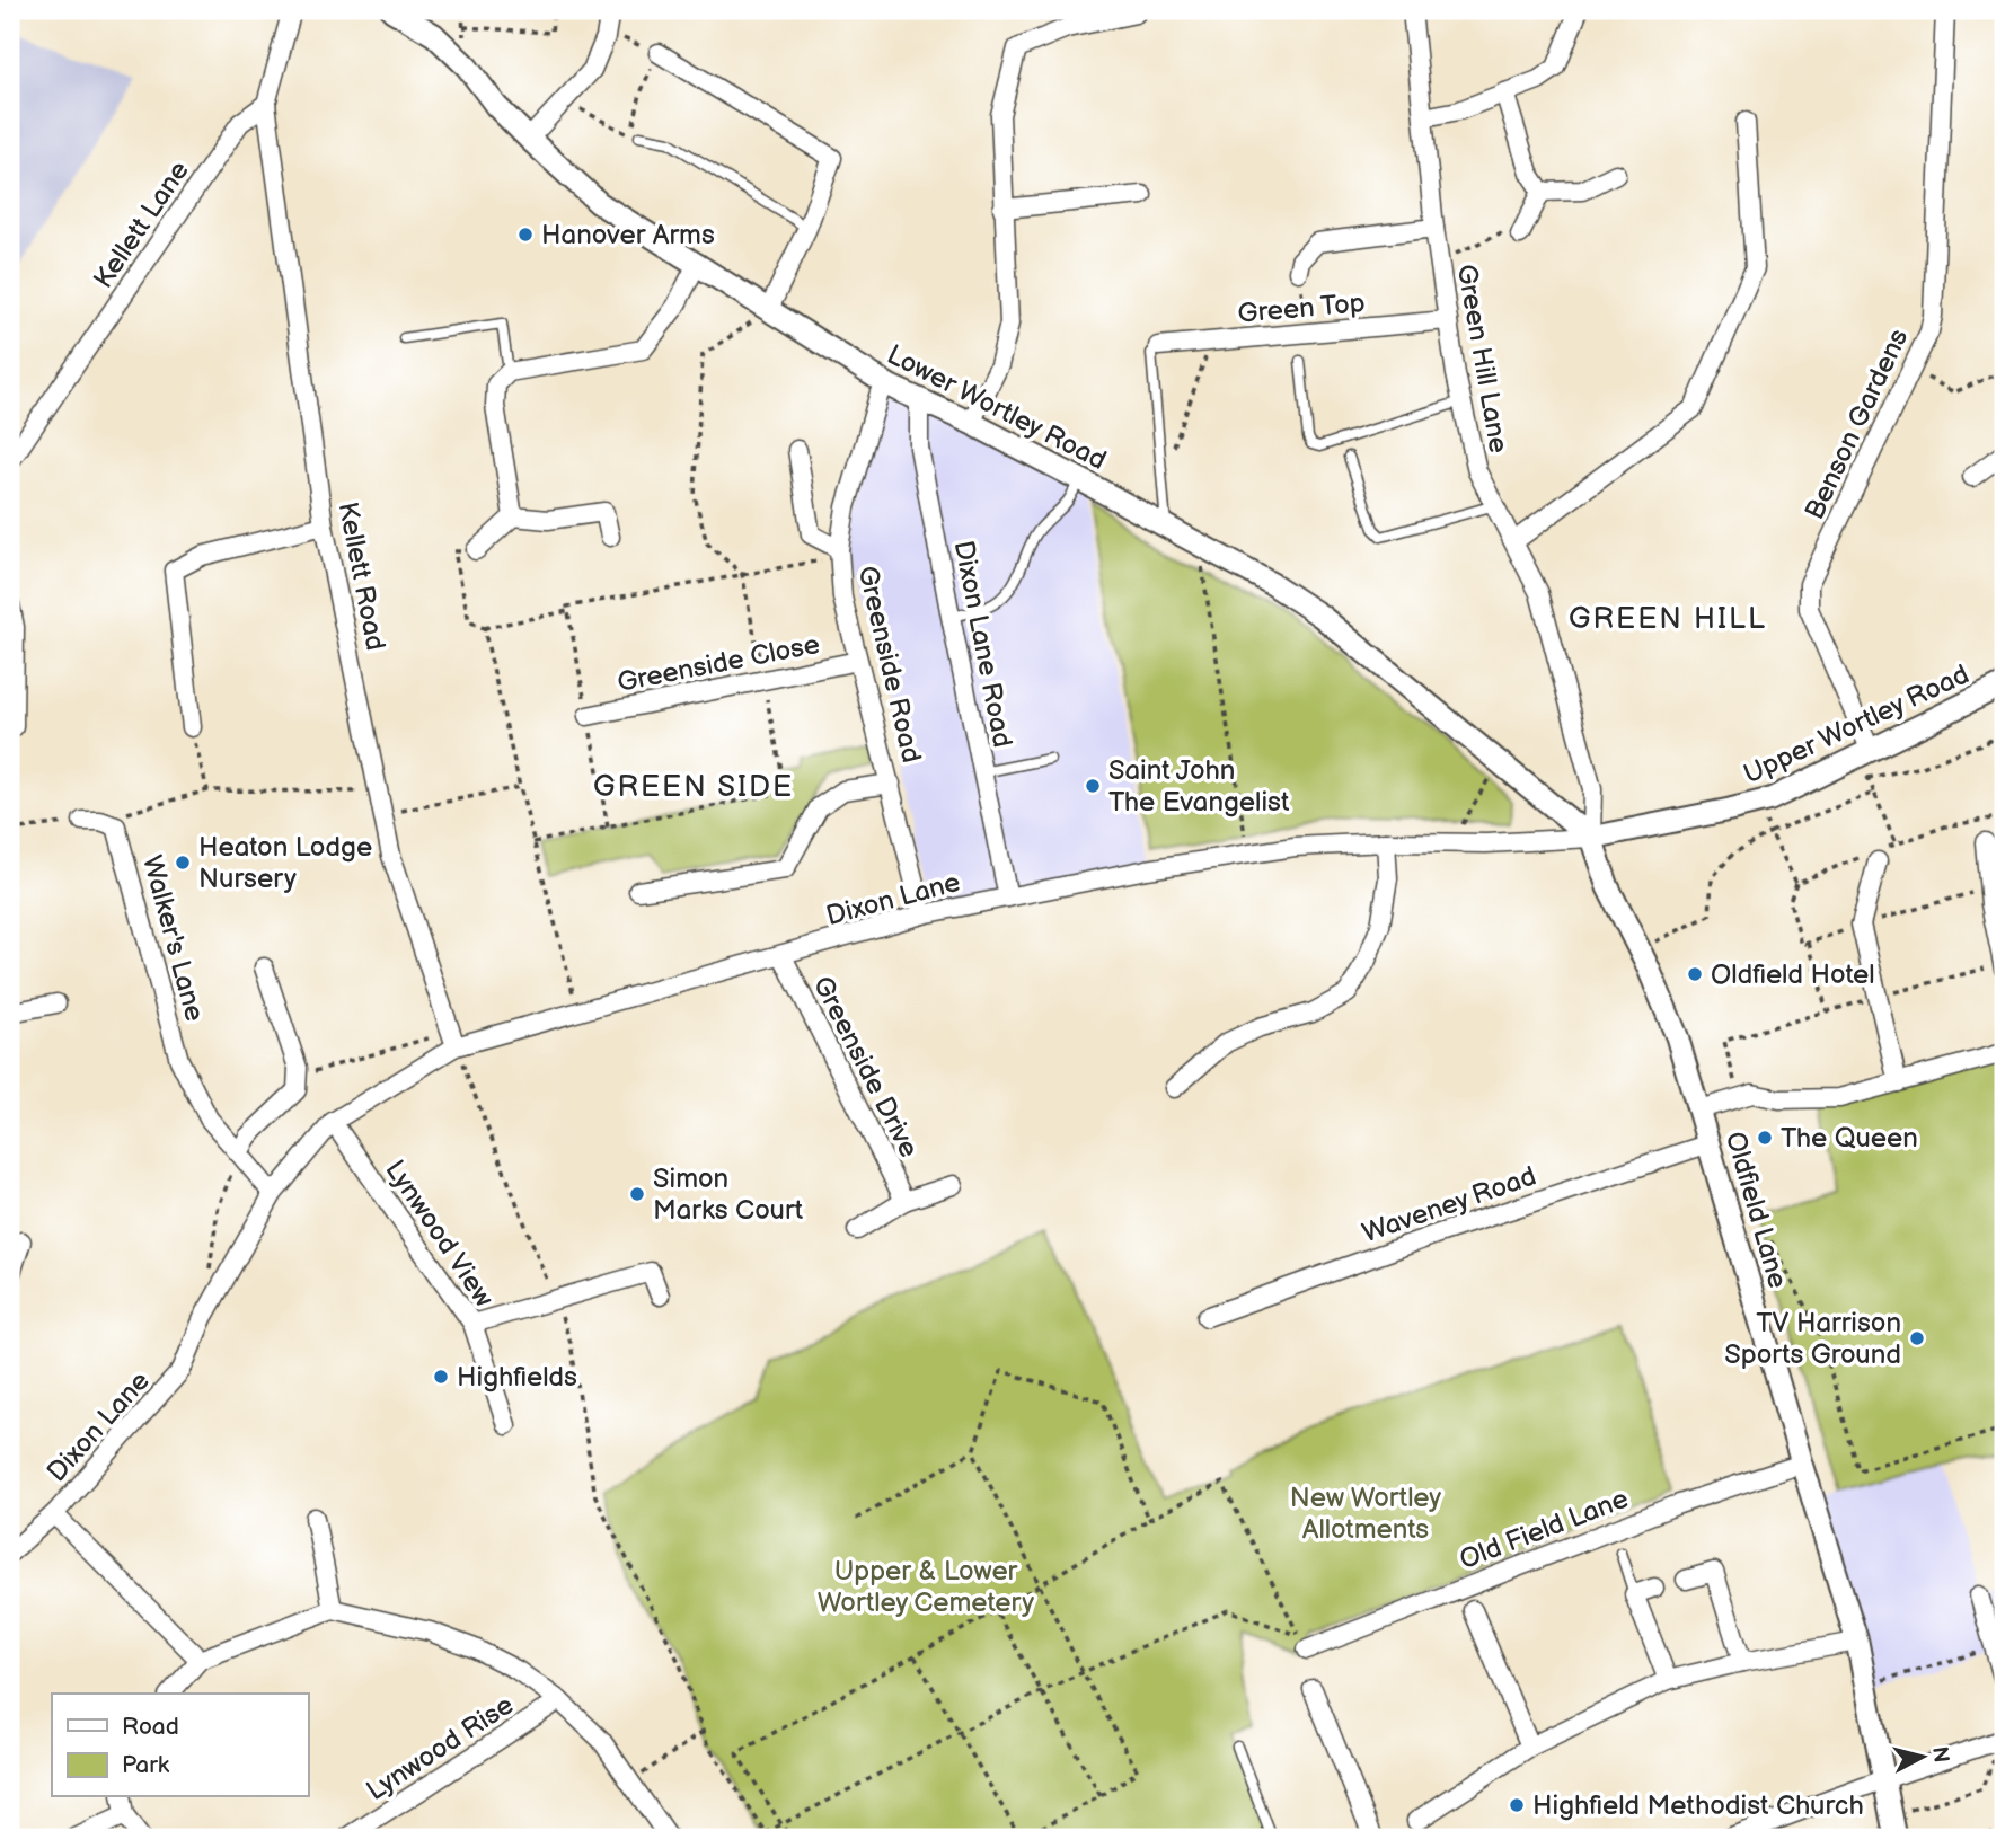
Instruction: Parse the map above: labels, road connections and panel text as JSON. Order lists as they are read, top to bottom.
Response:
{
  "streets": {
    "street": [
      "Kellett Lane",
      "Green Top",
      "Green Hill Lane",
      "Lower Wortley Road",
      "Benson Gardens",
      "Kellett Road",
      "Dixon Lane Road",
      "Greenside Close",
      "Greenside Road",
      "Upper Wortley Road",
      "Dixon Lane",
      "Walker's Lane",
      "Greenside Drive",
      "Waveney Road",
      "Oldfield Lane",
      "Lynwood View",
      "Old Field Lane",
      "Lynwood Rise"
    ]
  },
  "crossings": [
    ["Kellett Lane", "Kellett Road"],
    ["Green Top", "Green Hill Lane"],
    ["Green Hill Lane", "Lower Wortley Road"],
    ["Green Hill Lane", "Upper Wortley Road"],
    ["Green Hill Lane", "Dixon Lane"],
    ["Green Hill Lane", "Oldfield Lane"],
    ["Lower Wortley Road", "Dixon Lane Road"],
    ["Lower Wortley Road", "Greenside Road"],
    ["Lower Wortley Road", "Upper Wortley Road"],
    ["Lower Wortley Road", "Dixon Lane"],
    ["Lower Wortley Road", "Oldfield Lane"],
    ["Benson Gardens", "Upper Wortley Road"],
    ["Kellett Road", "Dixon Lane"],
    ["Dixon Lane Road", "Dixon Lane"],
    ["Greenside Close", "Greenside Road"],
    ["Greenside Road", "Dixon Lane"],
    ["Upper Wortley Road", "Dixon Lane"],
    ["Upper Wortley Road", "Oldfield Lane"],
    ["Dixon Lane", "Greenside Drive"],
    ["Dixon Lane", "Oldfield Lane"],
    ["Dixon Lane", "Lynwood View"],
    ["Waveney Road", "Oldfield Lane"],
    ["Oldfield Lane", "Old Field Lane"]
  ],
  "districts": ["GREEN HILL", "GREEN SIDE"],
  "parks": ["New Wortley Allotments", "Upper & Lower Wortley Cemetery"],
  "places": [
    "Hanover Arms",
    "Saint John The Evangelist",
    "Heaton Lodge Nursery",
    "Oldfield Hotel",
    "The Queen",
    "Simon Marks Court",
    "TV Harrison Sports Ground",
    "Highfields",
    "Highfield Methodist Church"
  ],
  "legend": ["Road", "Park"],
  "north": "right"
}
